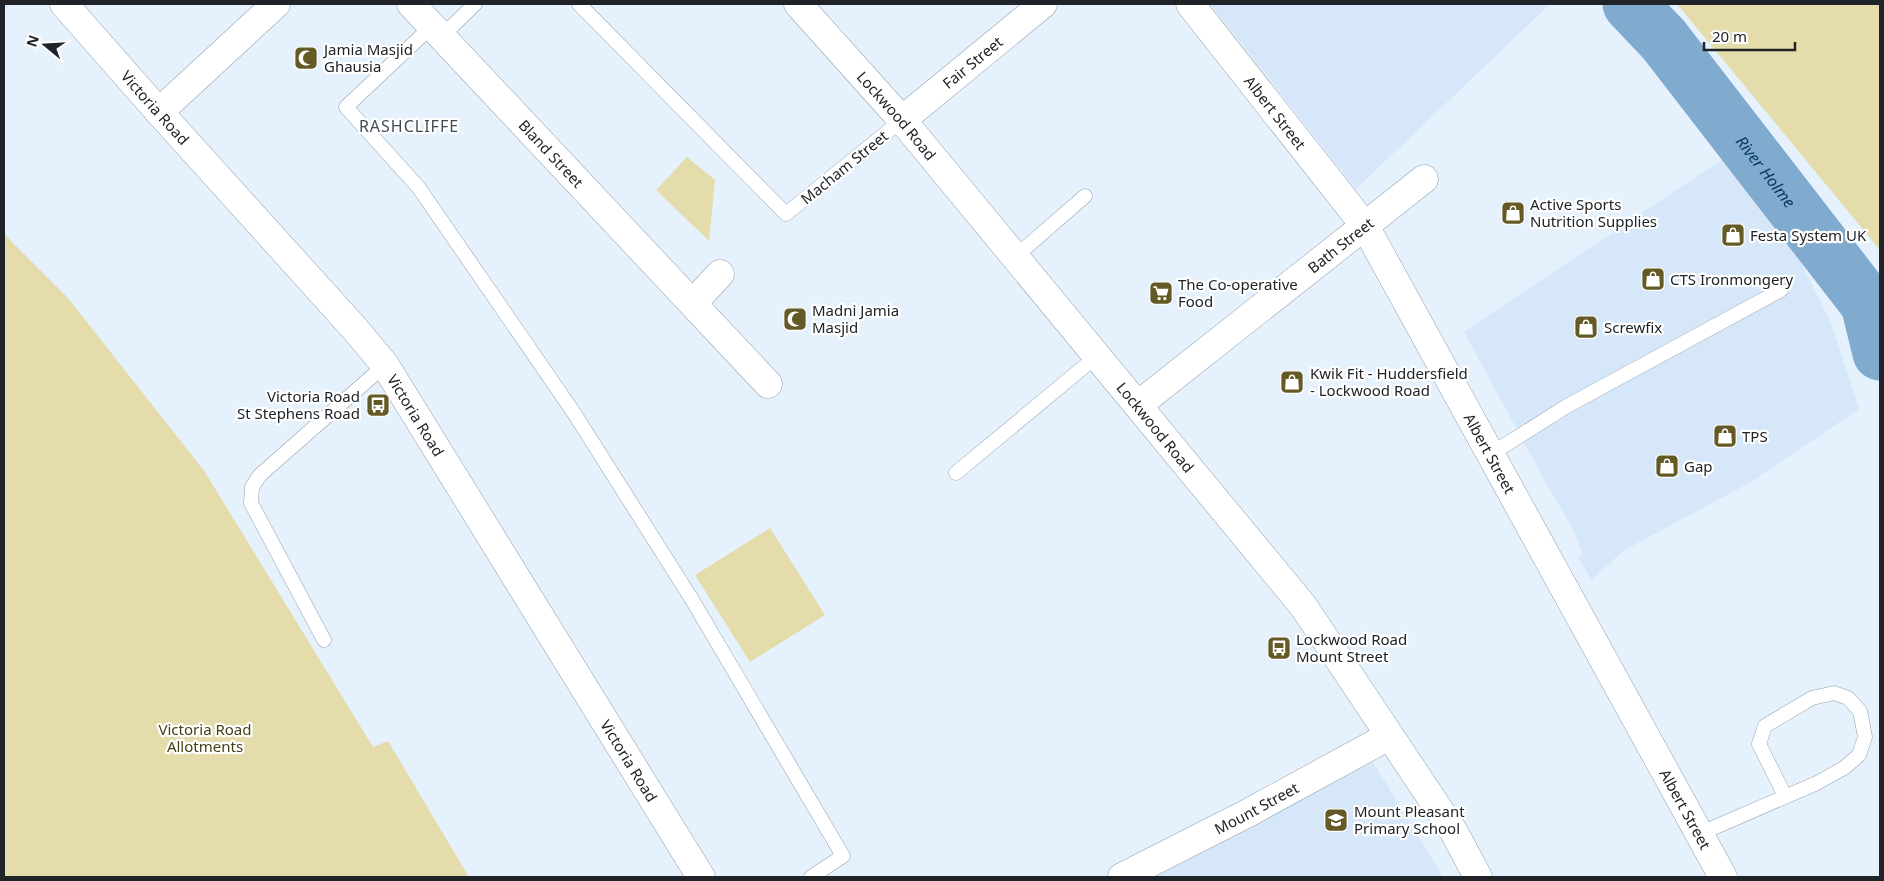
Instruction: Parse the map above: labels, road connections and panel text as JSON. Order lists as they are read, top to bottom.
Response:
{
  "streets": {
    "street": [
      "Fair Street",
      "Victoria Road",
      "Albert Street",
      "Lockwood Road",
      "Bland Street",
      "Bath Street",
      "Mount Street"
    ],
    "lane": ["Macham Street"]
  },
  "crossings": [
    ["Fair Street", "Lockwood Road"],
    ["Fair Street", "Macham Street"],
    ["Albert Street", "Bath Street"],
    ["Lockwood Road", "Macham Street"],
    ["Lockwood Road", "Bath Street"],
    ["Lockwood Road", "Mount Street"]
  ],
  "districts": ["RASHCLIFFE"],
  "water": ["River Holme"],
  "parks": ["Victoria Road Allotments"],
  "places": {
    "mosque": ["Jamia Masjid Ghausia", "Madni Jamia Masjid"],
    "shop": [
      "Active Sports Nutrition Supplies",
      "Festa System UK",
      "CTS Ironmongery",
      "Screwfix",
      "Kwik Fit - Huddersfield - Lockwood Road",
      "TPS",
      "Gap"
    ],
    "supermarket": ["The Co-operative Food"],
    "bus stop": ["Victoria Road St Stephens Road", "Lockwood Road Mount Street"],
    "school or university": ["Mount Pleasant Primary School"]
  },
  "scale_bar": "20 m",
  "north": "left"
}
